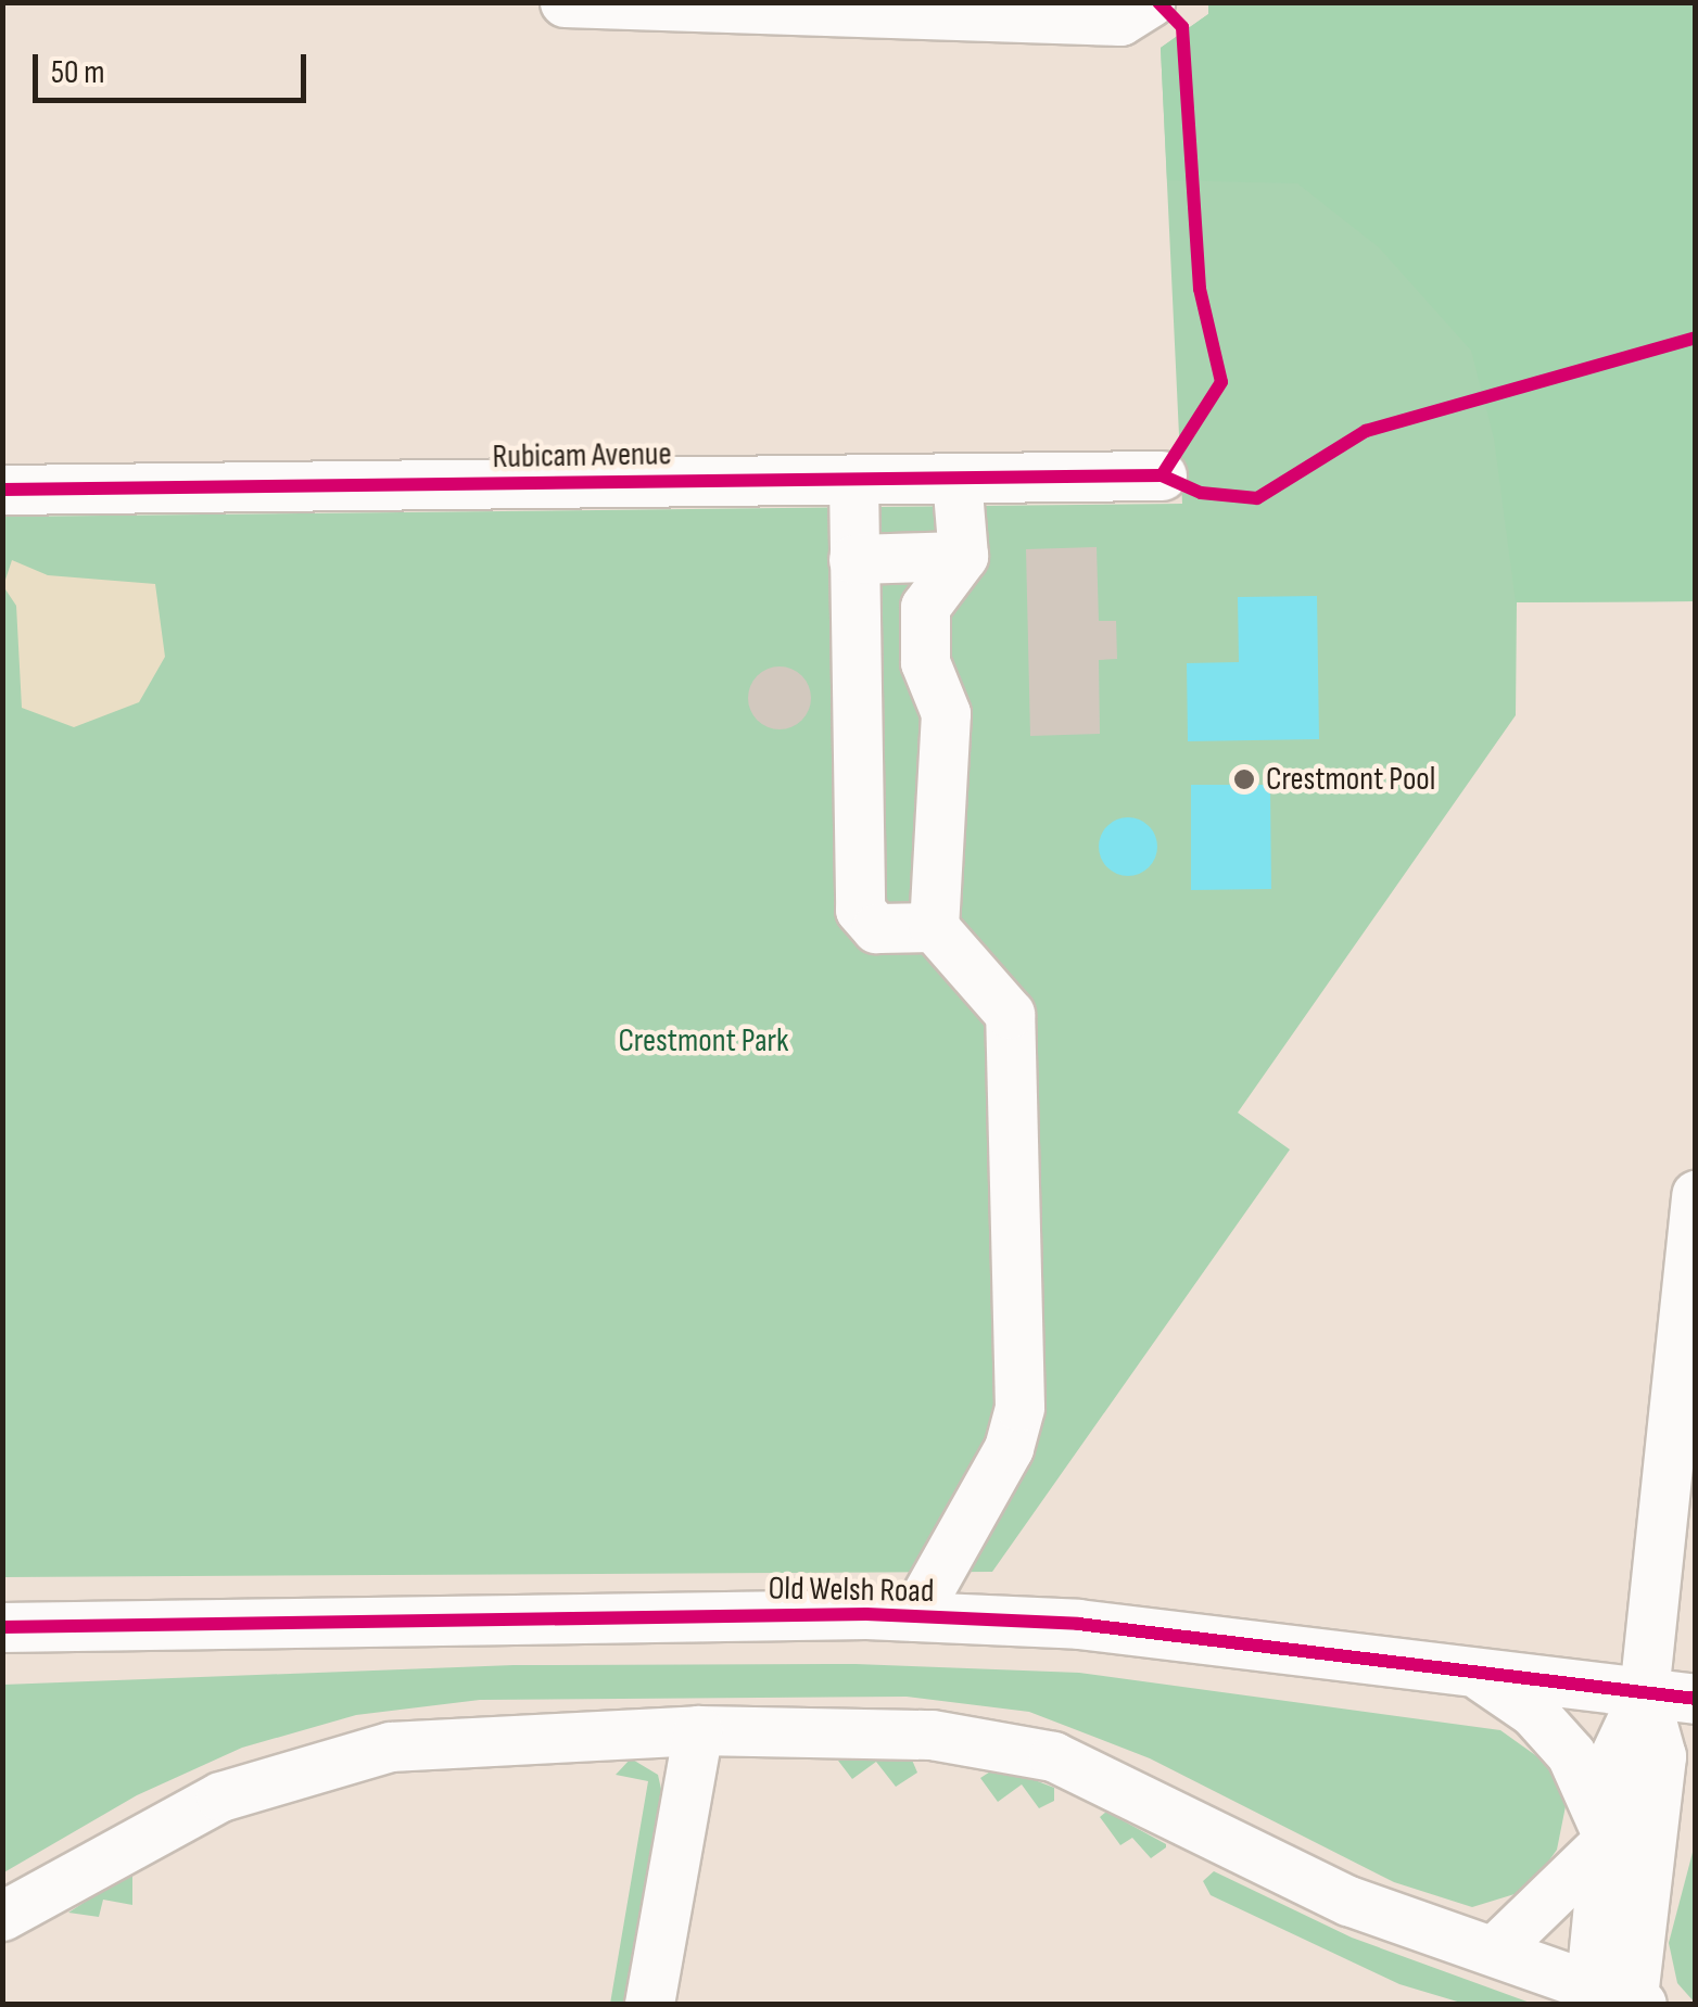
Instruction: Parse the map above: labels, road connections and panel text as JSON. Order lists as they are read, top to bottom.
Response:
{
  "streets": {
    "street": ["Rubicam Avenue", "Old Welsh Road"]
  },
  "parks": ["Crestmont Park"],
  "places": ["Crestmont Pool"],
  "scale_bar": "50 m"
}
